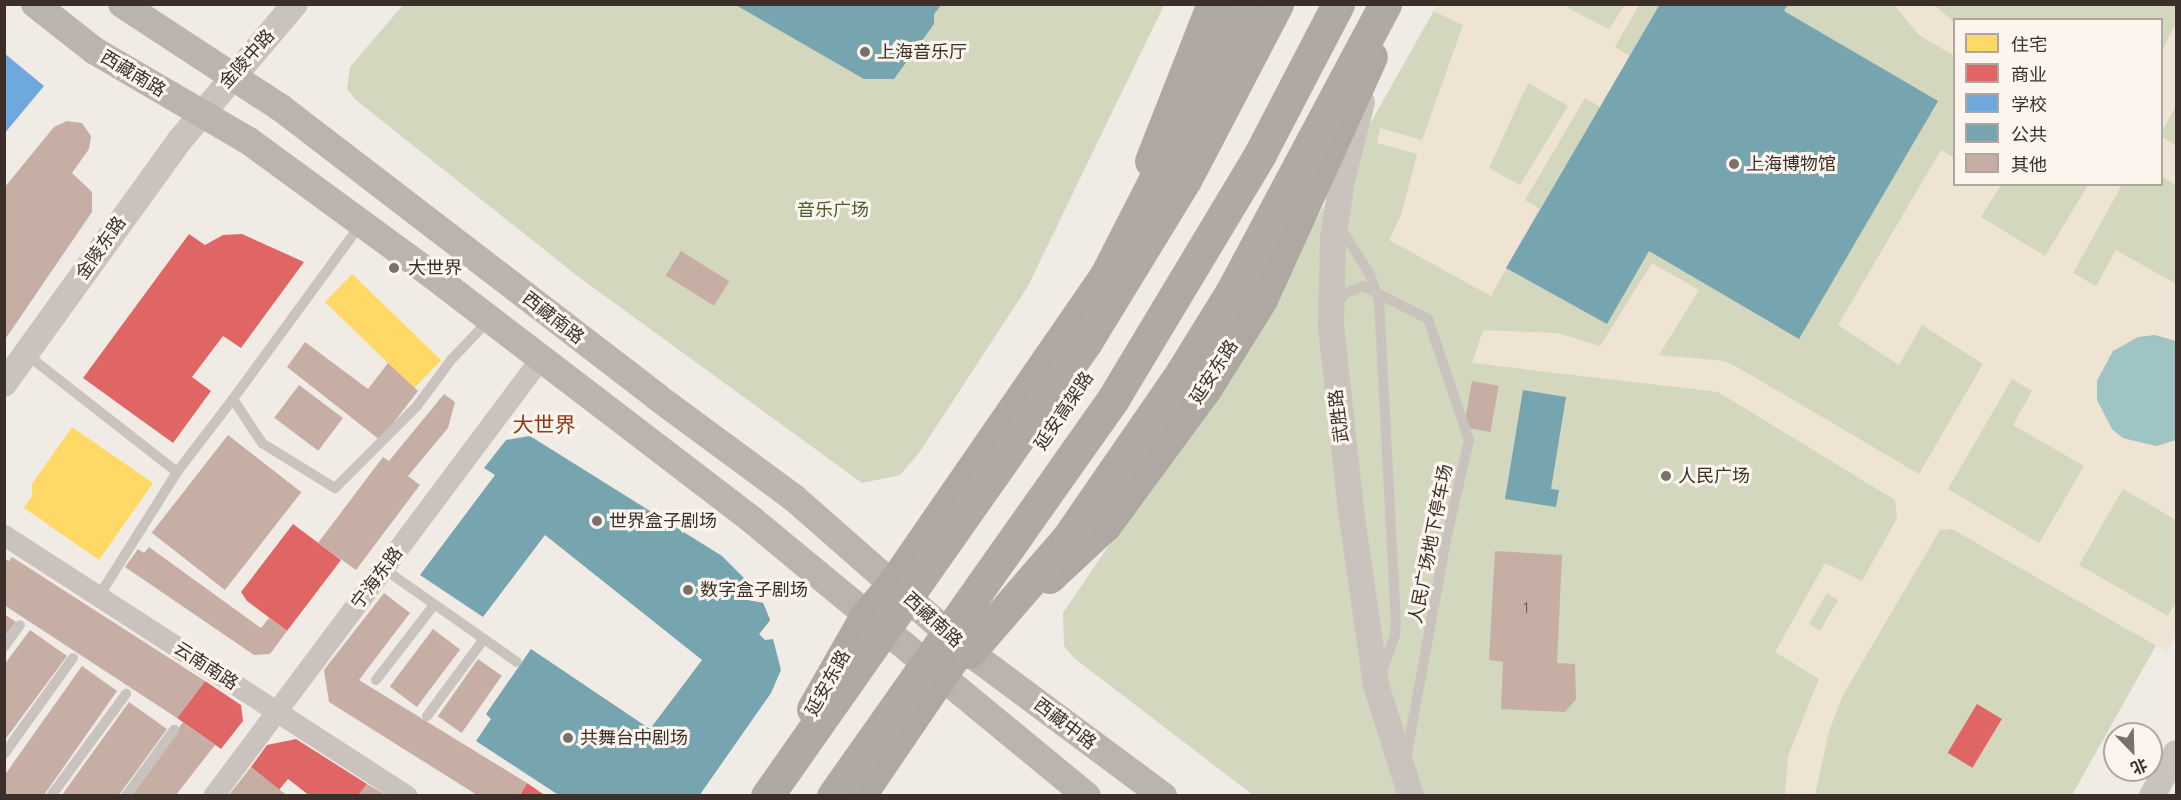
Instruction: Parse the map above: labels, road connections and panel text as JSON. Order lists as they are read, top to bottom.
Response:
{
  "streets": {
    "highway": ["延安高架路"],
    "main road": ["西藏南路", "延安东路", "西藏中路"],
    "street": [
      "金陵中路",
      "金陵东路",
      "武胜路",
      "宁海东路",
      "云南南路"
    ],
    "lane": ["人民广场地下停车场"]
  },
  "crossings": [
    ["金陵中路", "西藏南路"],
    ["金陵中路", "金陵东路"],
    ["西藏南路", "金陵东路"],
    ["西藏南路", "延安东路"],
    ["西藏南路", "宁海东路"],
    ["西藏南路", "西藏中路"],
    ["延安东路", "延安高架路"],
    ["延安东路", "武胜路"],
    ["延安东路", "西藏中路"],
    ["武胜路", "人民广场地下停车场"],
    ["宁海东路", "云南南路"]
  ],
  "districts": ["大世界"],
  "parks": ["音乐广场"],
  "places": [
    "上海音乐厅",
    "上海博物馆",
    "大世界",
    "人民广场",
    "世界盒子剧场",
    "数字盒子剧场",
    "共舞台中剧场"
  ],
  "house_numbers": ["1"],
  "legend": [
    "住宅",
    "商业",
    "学校",
    "公共",
    "其他"
  ],
  "north": "bottom right"
}
